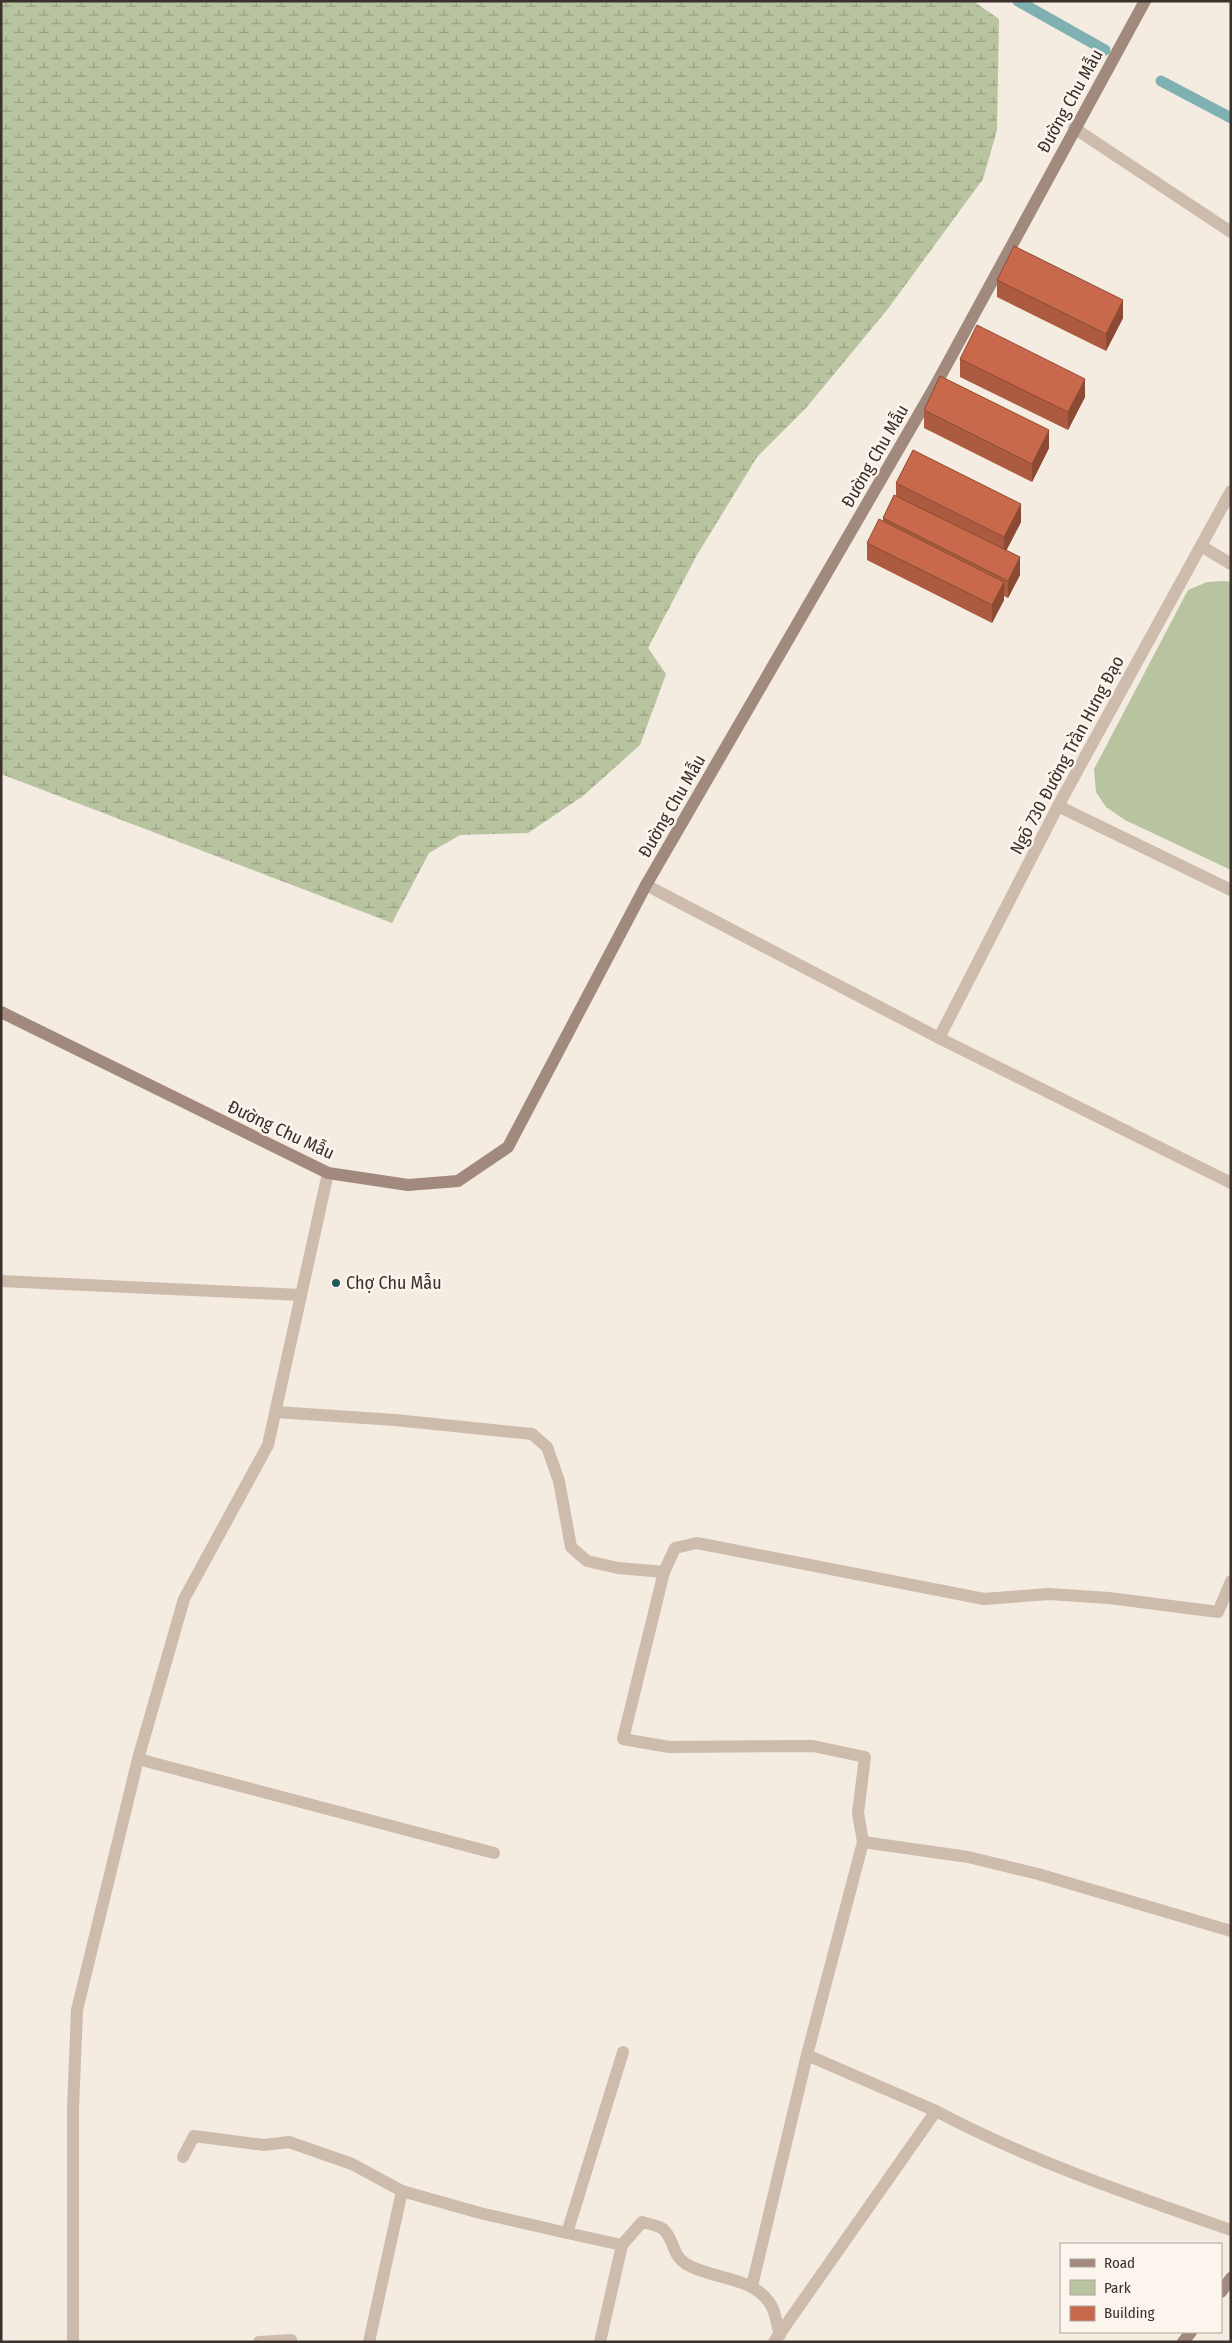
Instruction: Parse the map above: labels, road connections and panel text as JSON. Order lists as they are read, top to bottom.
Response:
{
  "streets": {
    "street": ["Đường Chu Mẫu", "Ngõ 730 Đường Trần Hưng Đạo"]
  },
  "places": ["Chợ Chu Mẫu"],
  "legend": ["Road", "Park", "Building"]
}
